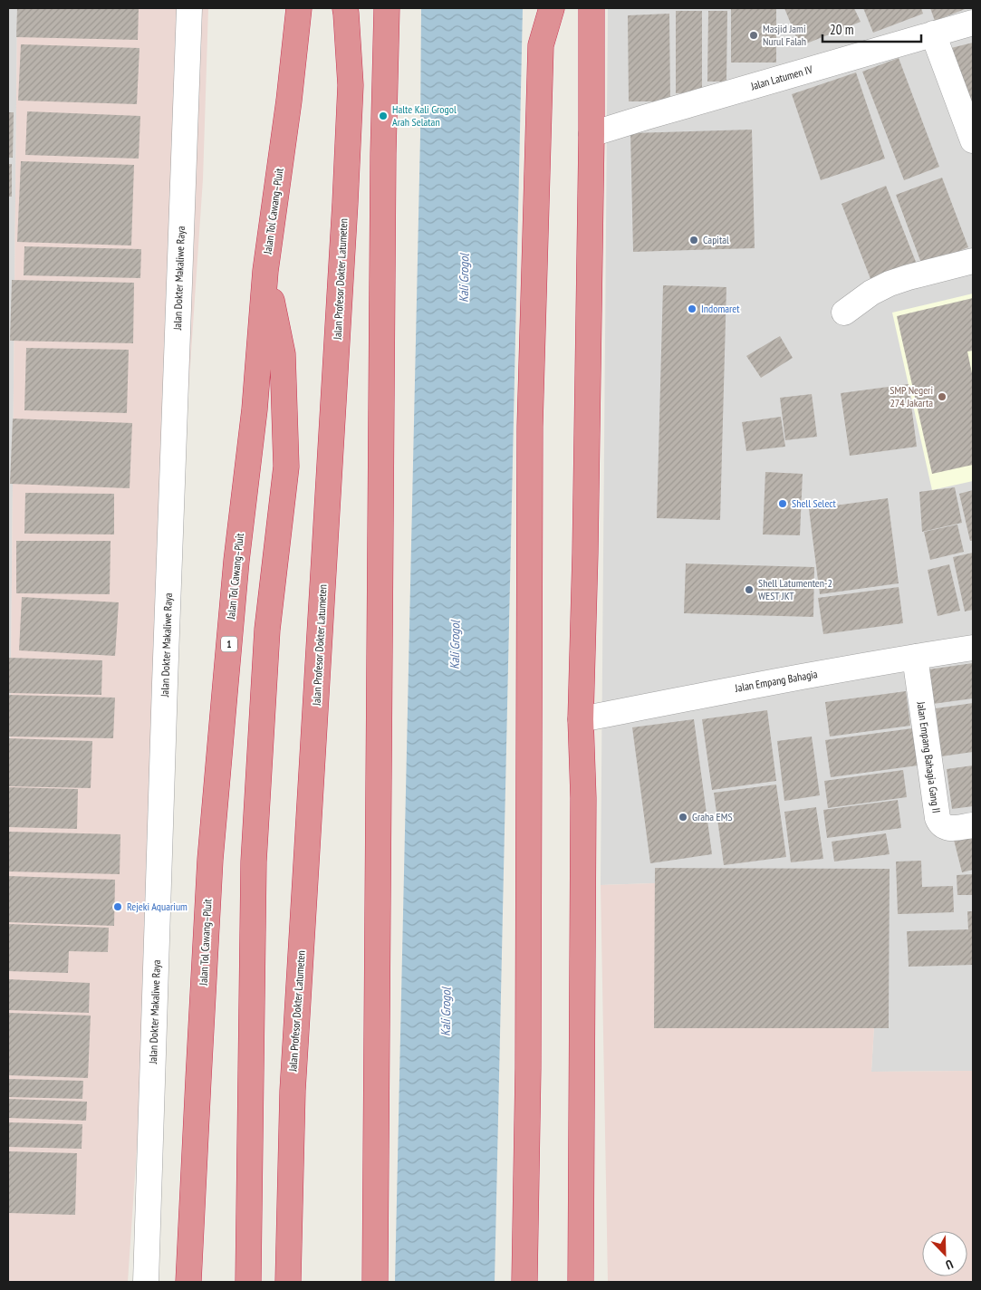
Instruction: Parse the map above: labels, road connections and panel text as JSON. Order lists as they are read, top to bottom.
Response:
{
  "streets": {
    "highway": ["Jalan Tol Cawang–Pluit", "Jalan Profesor Dokter Latumeten", "1"],
    "street": [
      "Jalan Latumen IV",
      "Jalan Dokter Makaliwe Raya",
      "Jalan Empang Bahagia",
      "Jalan Empang Bahagia Gang II"
    ]
  },
  "crossings": [
    ["Jalan Empang Bahagia", "Jalan Empang Bahagia Gang II"]
  ],
  "water": ["Kali Grogol"],
  "places": [
    "Masjid Jami Nurul Falah",
    "Halte Kali Grogol Arah Selatan",
    "Capital",
    "Indomaret",
    "SMP Negeri 274 Jakarta",
    "Shell Select",
    "Shell Latumenten-2 WEST JKT",
    "Graha EMS",
    "Rejeki Aquarium"
  ],
  "scale_bar": "20 m",
  "north": "bottom right"
}
